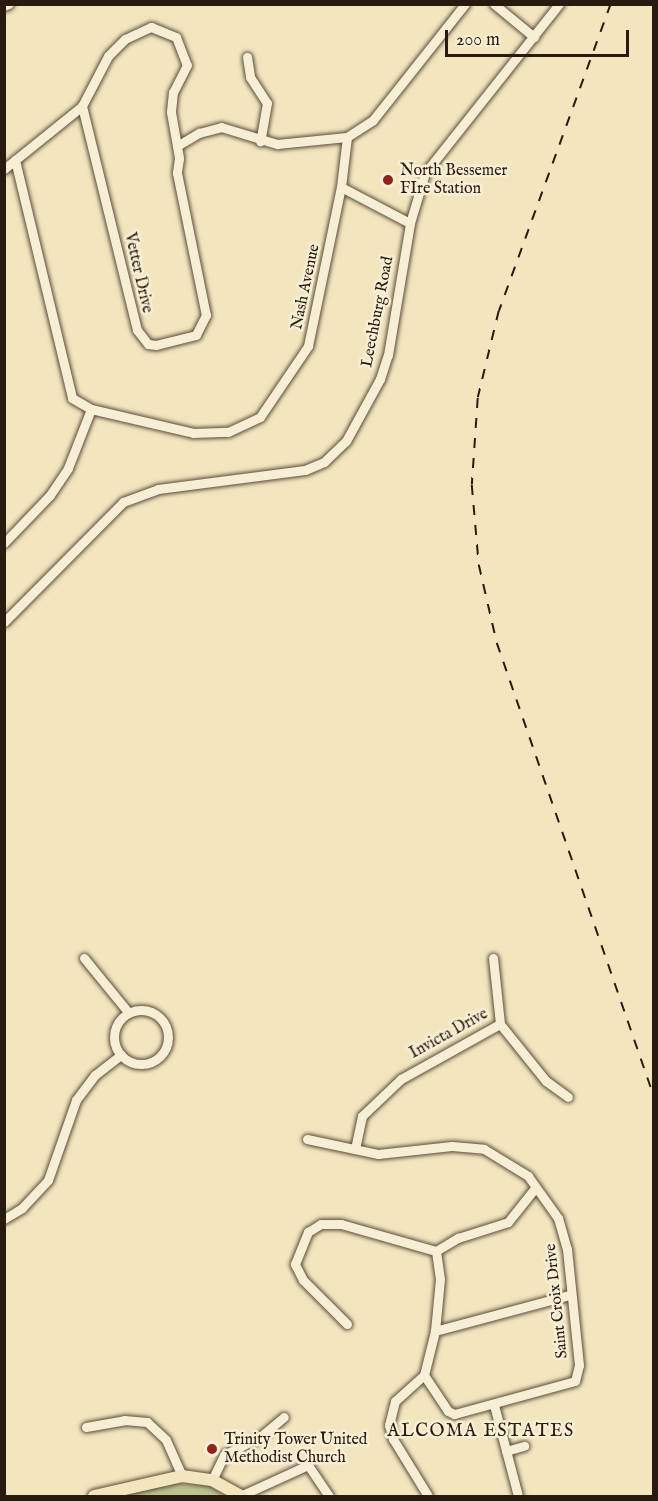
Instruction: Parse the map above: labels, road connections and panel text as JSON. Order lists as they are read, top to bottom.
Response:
{
  "streets": {
    "street": [
      "Vetter Drive",
      "Nash Avenue",
      "Leechburg Road",
      "Invicta Drive",
      "Saint Croix Drive"
    ]
  },
  "crossings": [
    ["Invicta Drive", "Saint Croix Drive"]
  ],
  "districts": ["ALCOMA ESTATES"],
  "places": ["North Bessemer FIre Station", "Trinity Tower United Methodist Church"],
  "scale_bar": "200 m"
}
